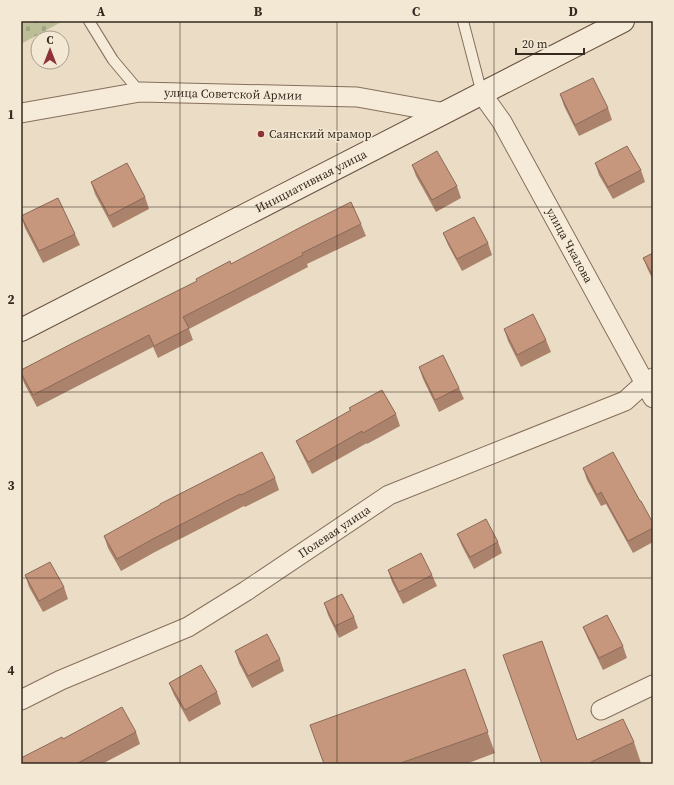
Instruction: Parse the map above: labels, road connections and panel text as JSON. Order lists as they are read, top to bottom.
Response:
{
  "streets": {
    "street": [
      "улица Советской Армии",
      "Инициативная улица",
      "улица Чкалова",
      "Полевая улица"
    ]
  },
  "crossings": [
    ["улица Советской Армии", "Инициативная улица"],
    ["Инициативная улица", "улица Чкалова"],
    ["улица Чкалова", "Полевая улица"]
  ],
  "places": ["Саянский мрамор"],
  "scale_bar": "20 m",
  "north": "top",
  "grid": {
    "columns": [
      "A",
      "B",
      "C",
      "D"
    ],
    "rows": [
      "1",
      "2",
      "3",
      "4"
    ]
  }
}
